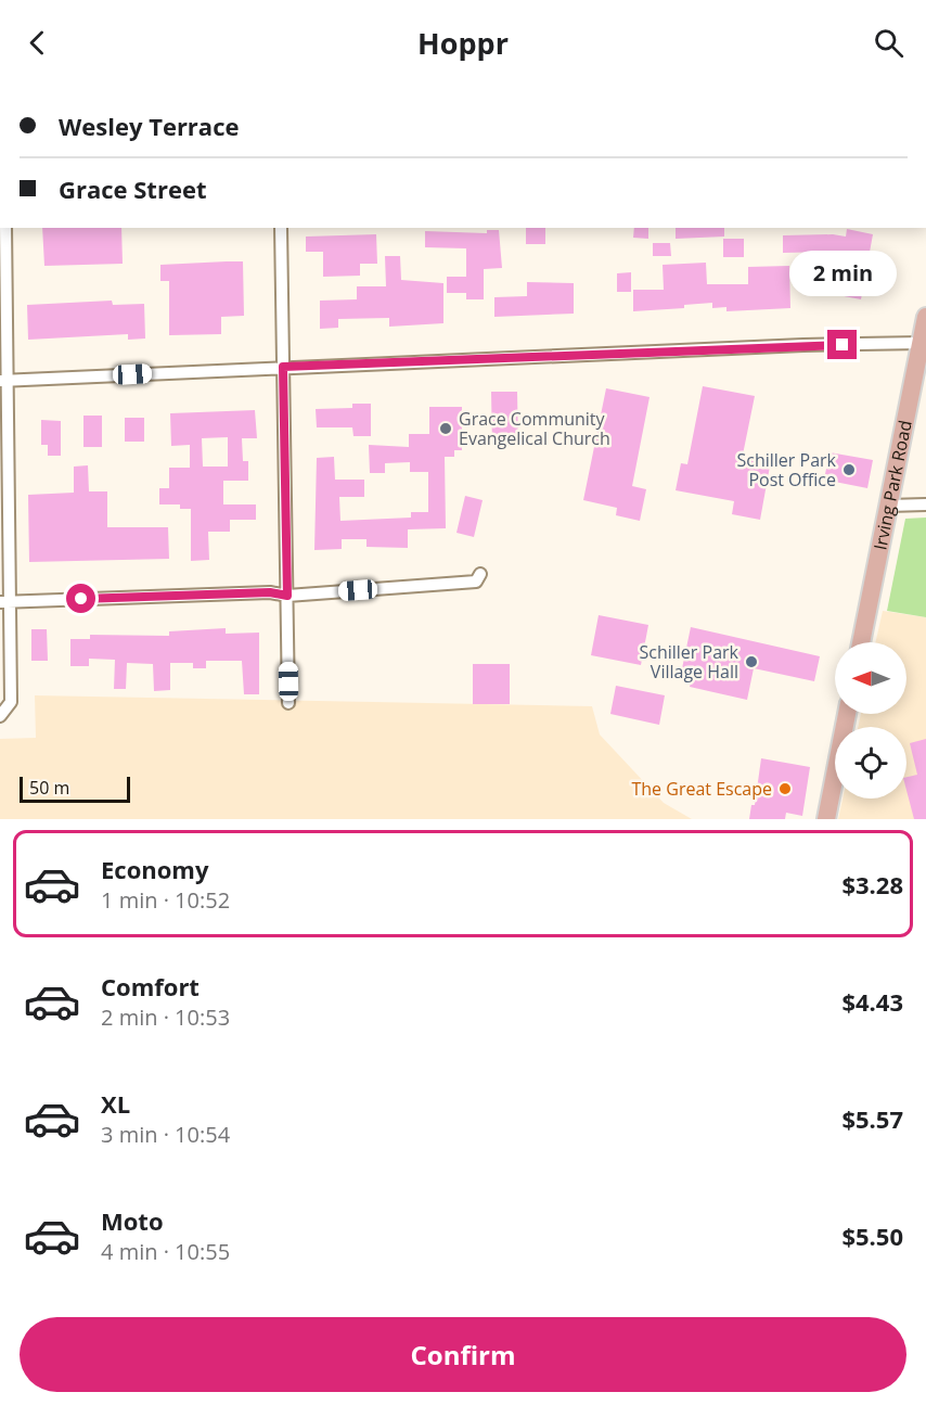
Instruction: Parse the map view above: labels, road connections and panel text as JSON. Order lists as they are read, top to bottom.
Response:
{
  "streets": {
    "main road": ["Irving Park Road"]
  },
  "places": [
    "Grace Community Evangelical Church",
    "Schiller Park Post Office",
    "Schiller Park Village Hall",
    "The Great Escape"
  ],
  "scale_bar": "50 m",
  "north": "left",
  "page": {
    "header": "Hoppr",
    "banner": ["Wesley Terrace", "Grace Street"],
    "bubble": "2 min",
    "scale": "50 m",
    "list": [
      {
        "name": "Economy",
        "note": "1 min · 10:52",
        "value": "$3.28"
      },
      {
        "name": "Comfort",
        "note": "2 min · 10:53",
        "value": "$4.43"
      },
      {
        "name": "XL",
        "note": "3 min · 10:54",
        "value": "$5.57"
      },
      {
        "name": "Moto",
        "note": "4 min · 10:55",
        "value": "$5.50"
      }
    ],
    "buttons": "Confirm"
  }
}
